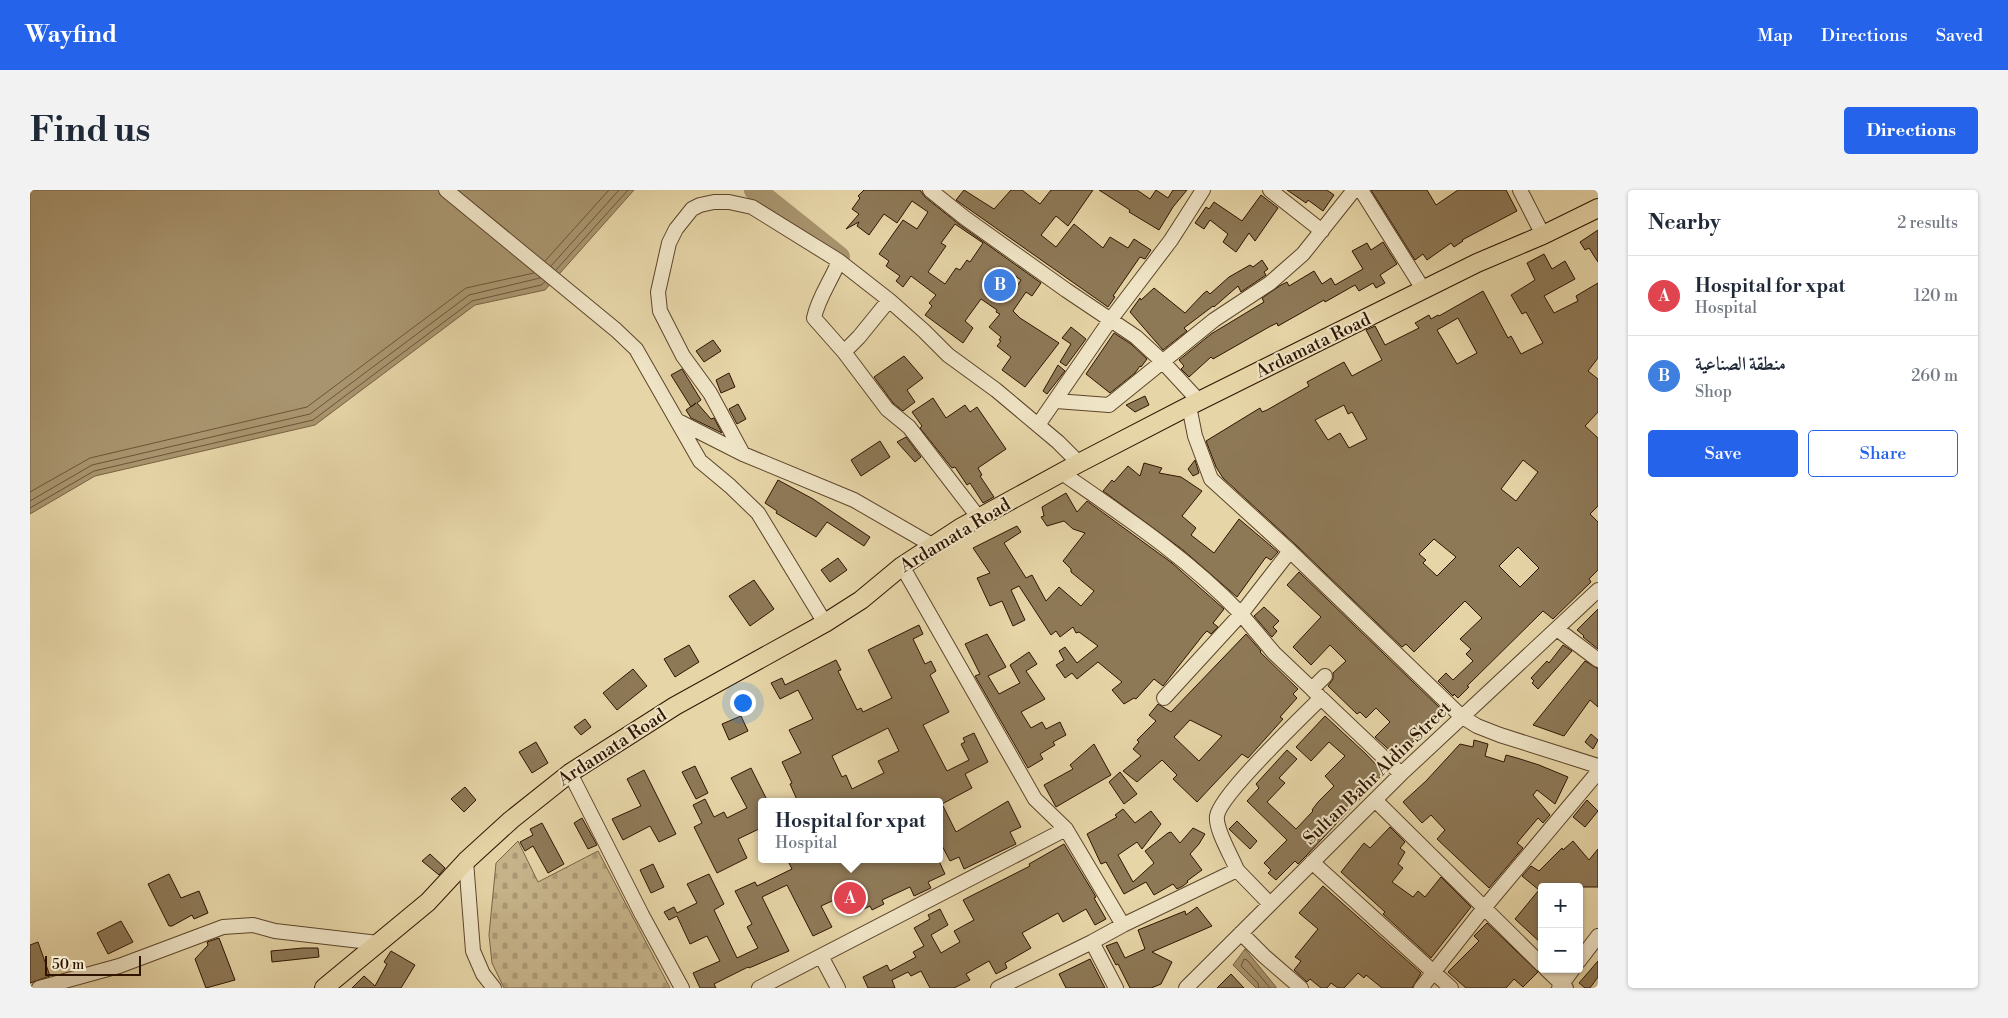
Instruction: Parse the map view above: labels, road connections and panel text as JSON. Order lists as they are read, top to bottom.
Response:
{
  "streets": {
    "main road": ["Ardamata Road"],
    "street": ["Sultan Bahr Aldin Street"]
  },
  "scale_bar": "50 m",
  "page": {
    "header": "Wayfind",
    "nav": ["Map", "Directions", "Saved"],
    "buttons": [
      "Directions",
      ["Save", "Share"]
    ],
    "title": "Find us",
    "heading": ["Nearby", "2 results"],
    "list": [
      {
        "mark": "A",
        "name": "Hospital for xpat",
        "note": "Hospital",
        "value": "120 m"
      },
      {
        "mark": "B",
        "name": "منطقة الصناعية",
        "note": "Shop",
        "value": "260 m"
      }
    ],
    "pins": ["B", "A"],
    "popup": ["Hospital for xpat", "Hospital"],
    "map_buttons": ["+", "−"],
    "scale": "50 m"
  }
}
